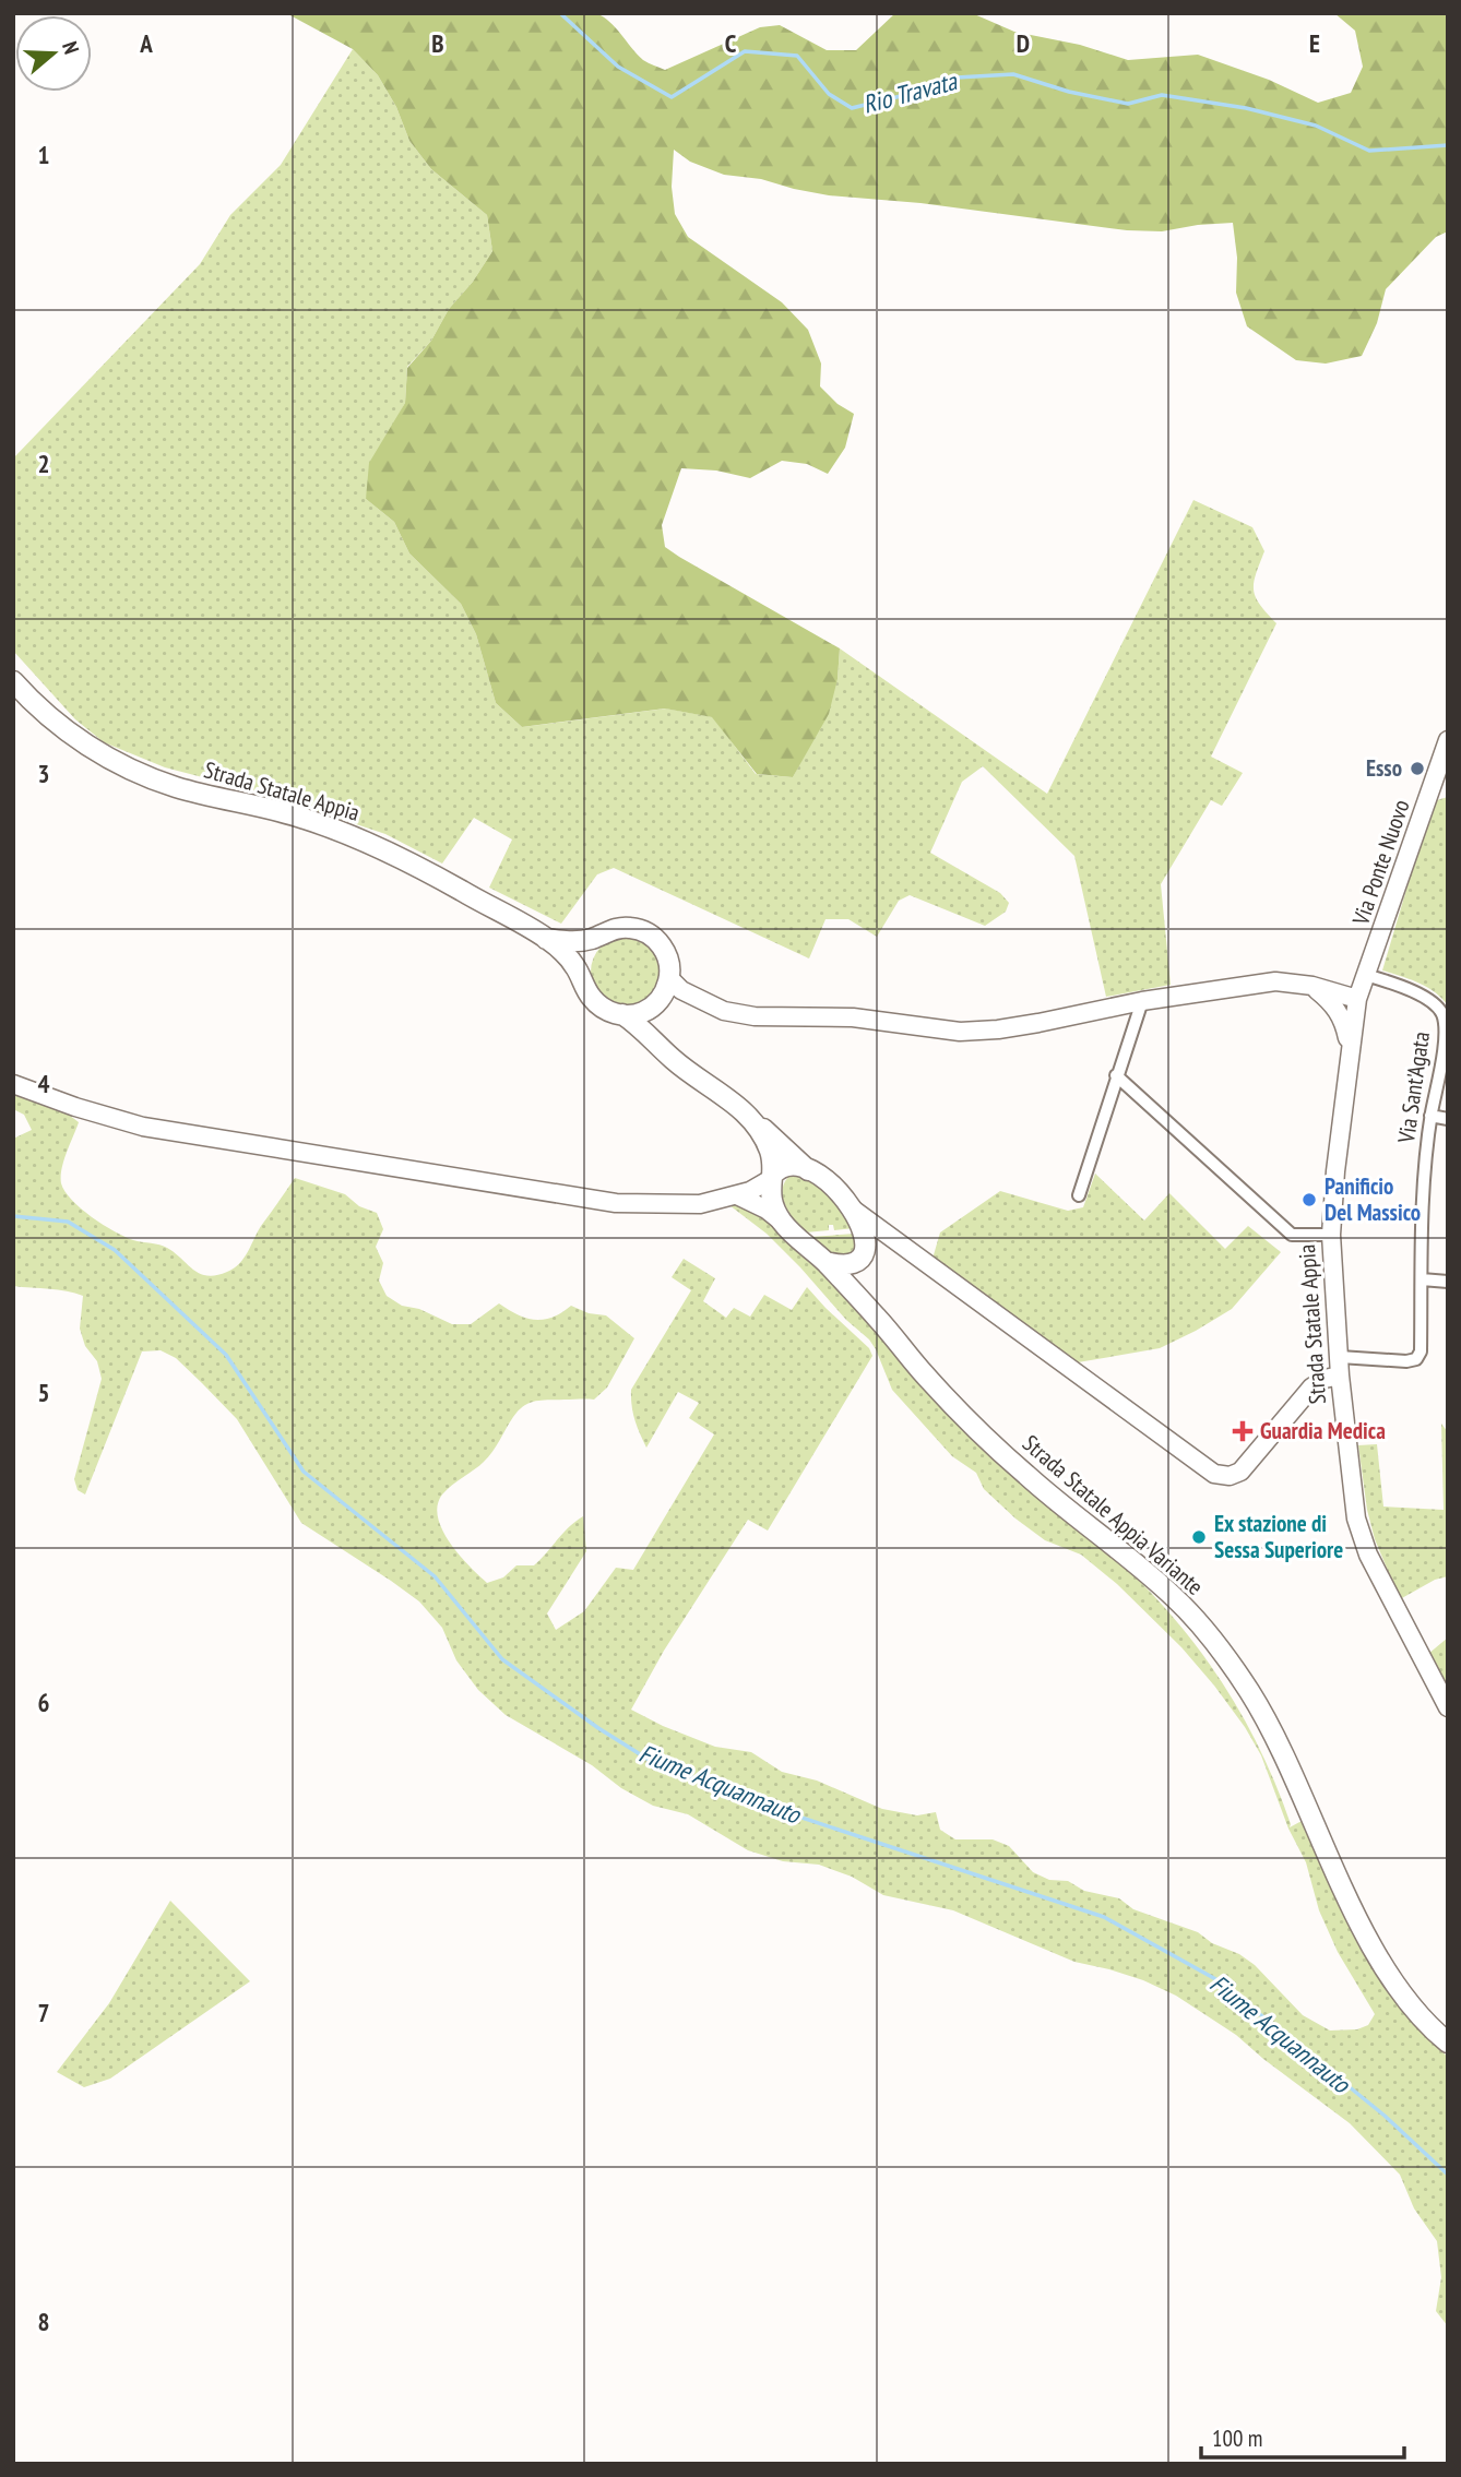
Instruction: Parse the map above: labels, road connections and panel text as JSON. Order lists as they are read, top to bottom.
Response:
{
  "streets": {
    "main road": ["Strada Statale Appia", "Strada Statale Appia Variante"],
    "street": ["Via Ponte Nuovo", "Via Sant'Agata"]
  },
  "crossings": [
    ["Strada Statale Appia", "Via Ponte Nuovo"],
    ["Strada Statale Appia", "Via Sant'Agata"],
    ["Strada Statale Appia", "Strada Statale Appia Variante"],
    ["Via Ponte Nuovo", "Via Sant'Agata"]
  ],
  "water": ["Rio Travata", "Fiume Acquannauto"],
  "places": {
    "other": ["Esso", "Panificio Del Massico", "Ex stazione di Sessa Superiore"],
    "health": ["Guardia Medica"]
  },
  "scale_bar": "100 m",
  "north": "right",
  "grid": {
    "columns": [
      "A",
      "B",
      "C",
      "D",
      "E"
    ],
    "rows": [
      "1",
      "2",
      "3",
      "4",
      "5",
      "6",
      "7",
      "8"
    ]
  }
}
